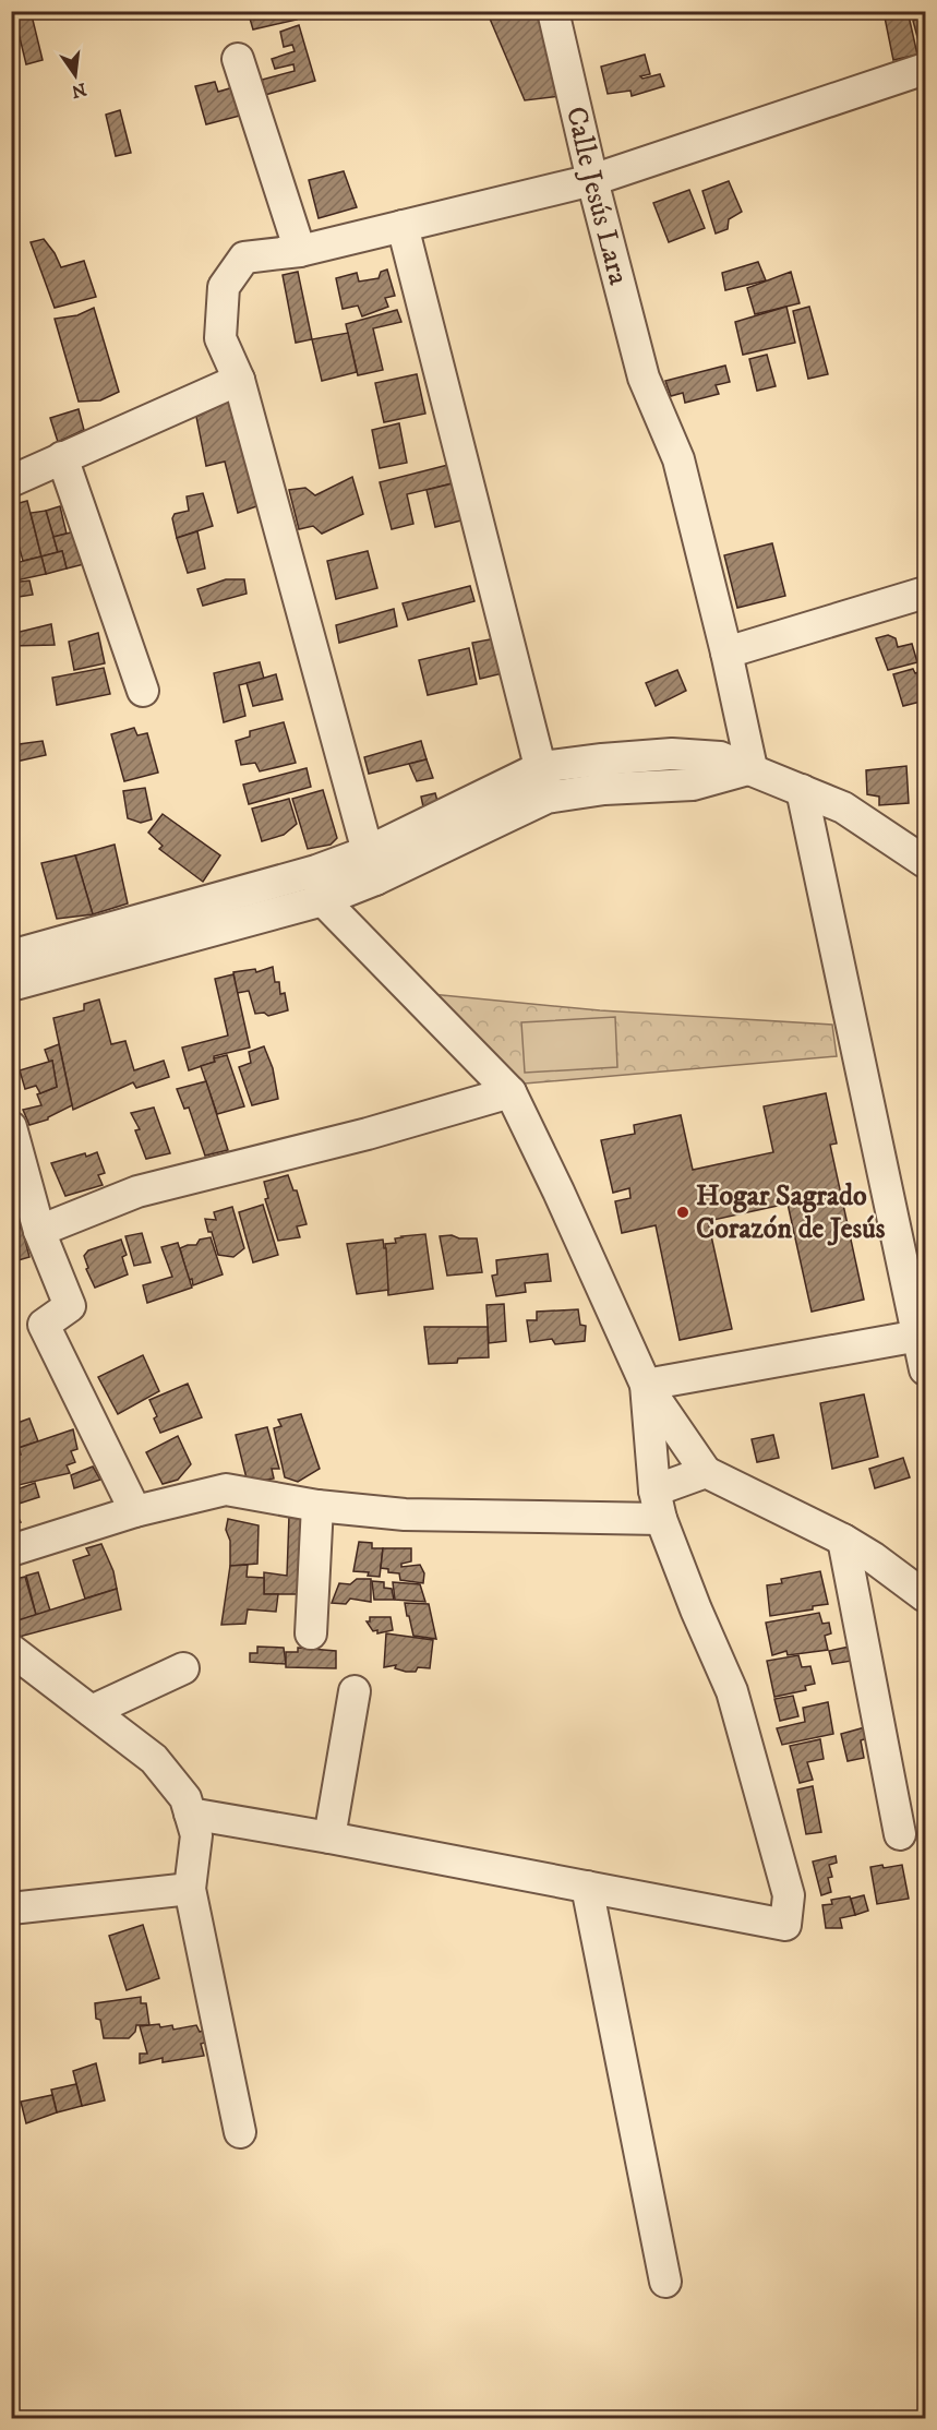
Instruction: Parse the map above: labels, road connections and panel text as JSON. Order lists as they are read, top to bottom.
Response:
{
  "streets": {
    "street": ["Calle Jesús Lara"]
  },
  "places": ["Hogar Sagrado Corazón de Jesús"],
  "north": "bottom"
}
